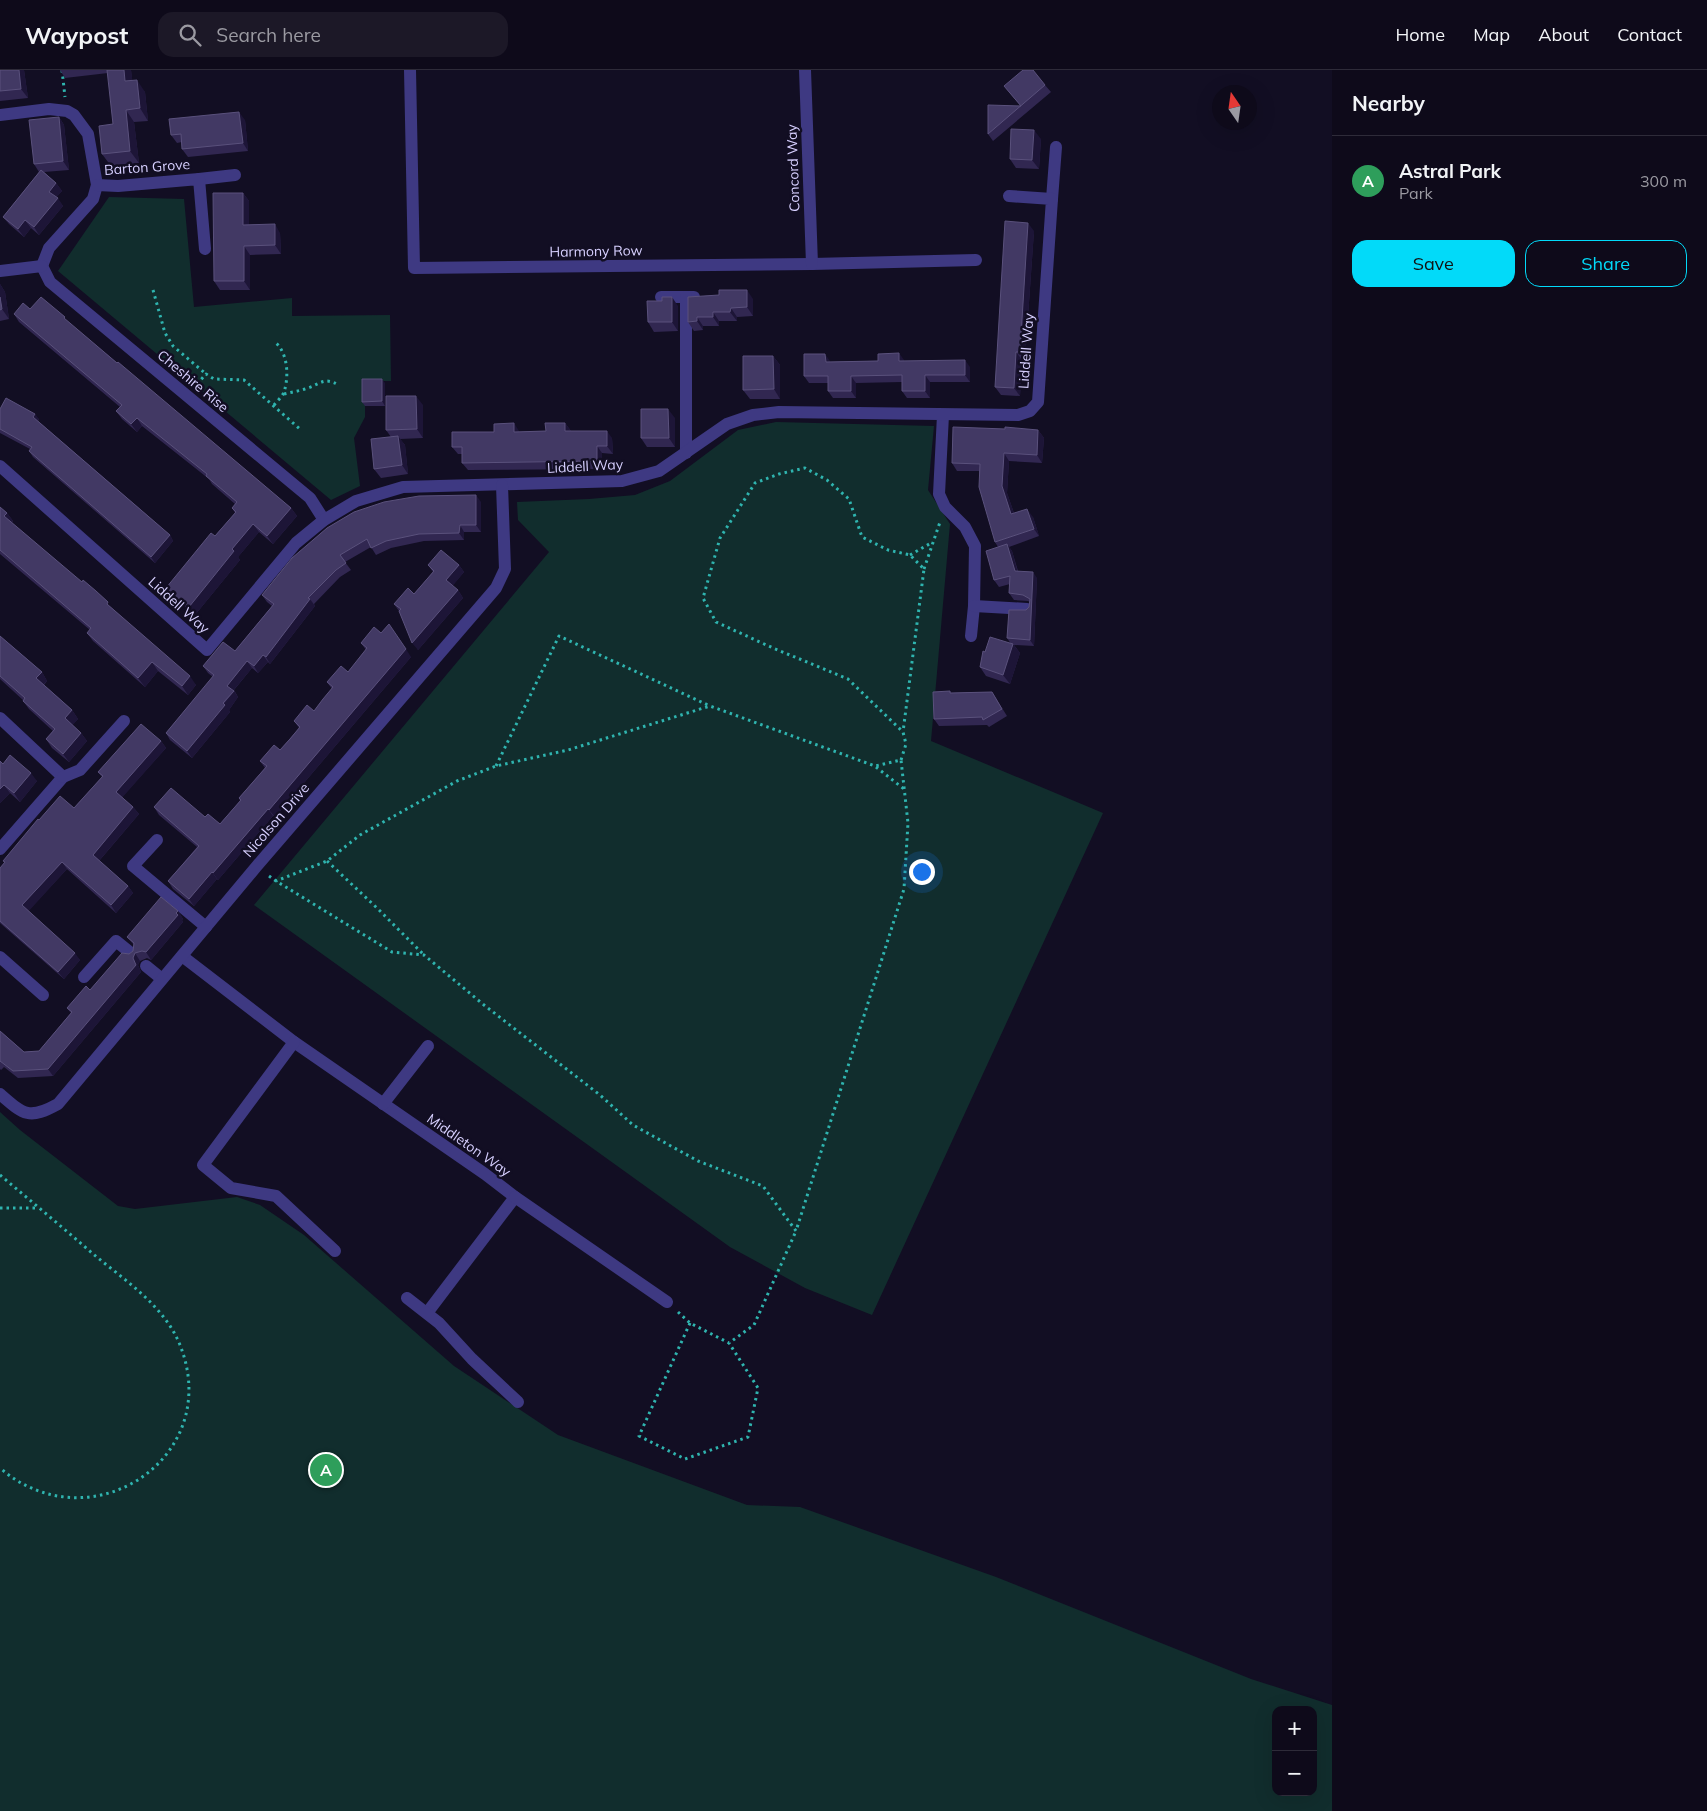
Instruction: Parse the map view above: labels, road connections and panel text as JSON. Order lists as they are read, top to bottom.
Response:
{
  "streets": {
    "street": [
      "Barton Grove",
      "Concord Way",
      "Harmony Row",
      "Liddell Way",
      "Cheshire Rise",
      "Nicolson Drive",
      "Middleton Way"
    ]
  },
  "crossings": [
    ["Barton Grove", "Cheshire Rise"],
    ["Concord Way", "Harmony Row"],
    ["Liddell Way", "Cheshire Rise"],
    ["Liddell Way", "Nicolson Drive"],
    ["Nicolson Drive", "Middleton Way"]
  ],
  "north": "top",
  "page": {
    "header": "Waypost",
    "search": "Search here",
    "nav": [
      "Home",
      "Map",
      "About",
      "Contact"
    ],
    "heading": "Nearby",
    "list": [
      {
        "mark": "A",
        "name": "Astral Park",
        "note": "Park",
        "value": "300 m"
      }
    ],
    "buttons": ["Save", "Share"],
    "pins": "A",
    "map_buttons": ["+", "−"]
  }
}
